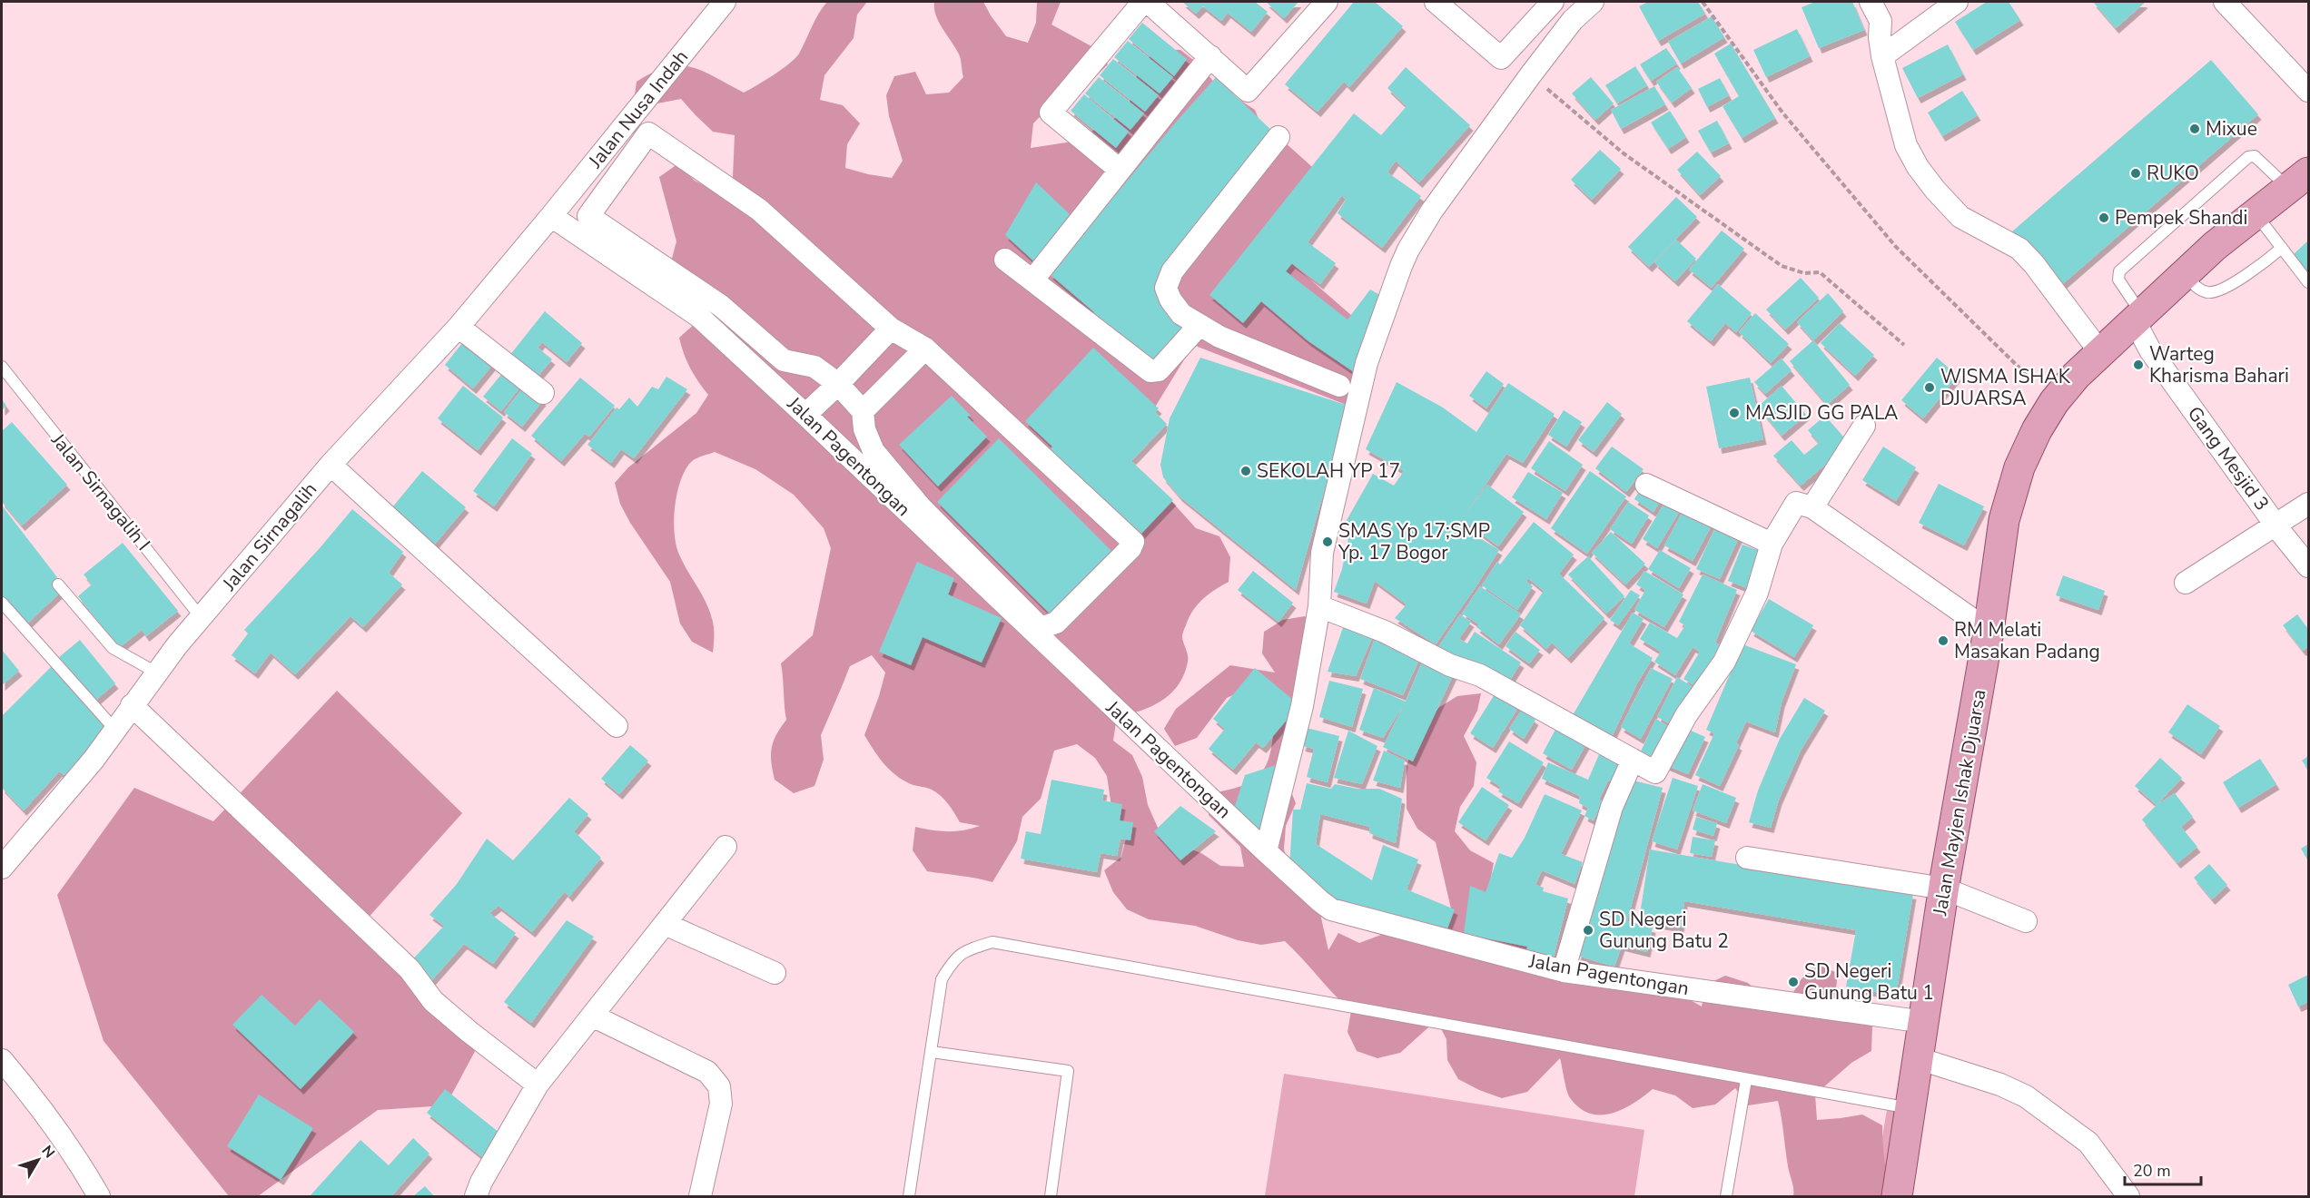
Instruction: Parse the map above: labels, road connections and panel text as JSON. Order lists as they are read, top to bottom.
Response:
{
  "streets": {
    "main road": ["Jalan Mayjen Ishak Djuarsa"],
    "street": [
      "Jalan Nusa Indah",
      "Jalan Pagentongan",
      "Gang Mesjid 3",
      "Jalan Sirnagalih"
    ],
    "lane": ["Jalan Sirnagalih I"]
  },
  "crossings": [
    ["Jalan Nusa Indah", "Jalan Pagentongan"],
    ["Jalan Nusa Indah", "Jalan Sirnagalih"],
    ["Jalan Pagentongan", "Jalan Sirnagalih"],
    ["Jalan Pagentongan", "Jalan Mayjen Ishak Djuarsa"],
    ["Gang Mesjid 3", "Jalan Mayjen Ishak Djuarsa"],
    ["Jalan Sirnagalih I", "Jalan Sirnagalih"]
  ],
  "places": [
    "Mixue",
    "RUKO",
    "Pempek Shandi",
    "Warteg Kharisma Bahari",
    "WISMA ISHAK DJUARSA",
    "MASJID GG PALA",
    "SEKOLAH YP 17",
    "SMAS Yp 17;SMP Yp. 17 Bogor",
    "RM Melati Masakan Padang",
    "SD Negeri Gunung Batu 2",
    "SD Negeri Gunung Batu 1"
  ],
  "scale_bar": "20 m",
  "north": "top right"
}
